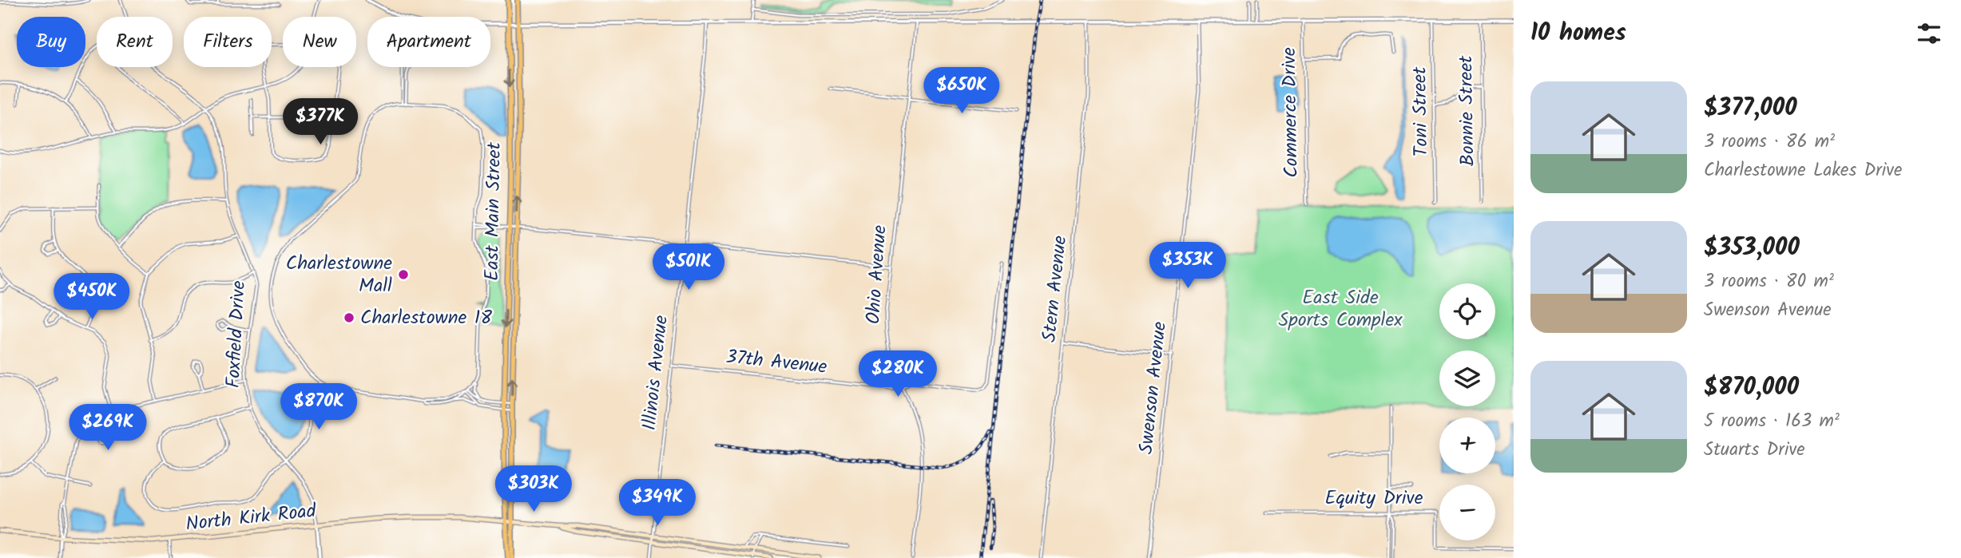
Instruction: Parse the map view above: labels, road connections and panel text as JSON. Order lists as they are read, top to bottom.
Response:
{
  "streets": {
    "main road": ["East Main Street", "North Kirk Road"],
    "street": [
      "Bonnie Street",
      "Toni Street",
      "Commerce Drive",
      "Ohio Avenue",
      "Stern Avenue",
      "Foxfield Drive",
      "37th Avenue",
      "Illinois Avenue",
      "Swenson Avenue",
      "Equity Drive"
    ]
  },
  "crossings": [
    ["East Main Street", "North Kirk Road"],
    ["Ohio Avenue", "37th Avenue"],
    ["Foxfield Drive", "North Kirk Road"],
    ["37th Avenue", "Illinois Avenue"]
  ],
  "parks": ["East Side Sports Complex"],
  "places": ["Charlestowne Mall", "Charlestowne 18"],
  "page": {
    "heading": "10 homes",
    "chip": [
      "Buy",
      "Rent",
      "Filters",
      "New",
      "Apartment"
    ],
    "price": [
      "$650K",
      "$377K",
      "$353K",
      "$501K",
      "$450K",
      "$280K",
      "$870K",
      "$269K",
      "$303K",
      "$349K"
    ],
    "list": [
      {
        "name": "$377,000",
        "note": "3 rooms · 86 m² · Charlestowne Lakes Drive"
      },
      {
        "name": "$353,000",
        "note": "3 rooms · 80 m² · Swenson Avenue"
      },
      {
        "name": "$870,000",
        "note": "5 rooms · 163 m² · Stuarts Drive"
      }
    ],
    "map_buttons": ["+", "−"]
  }
}
